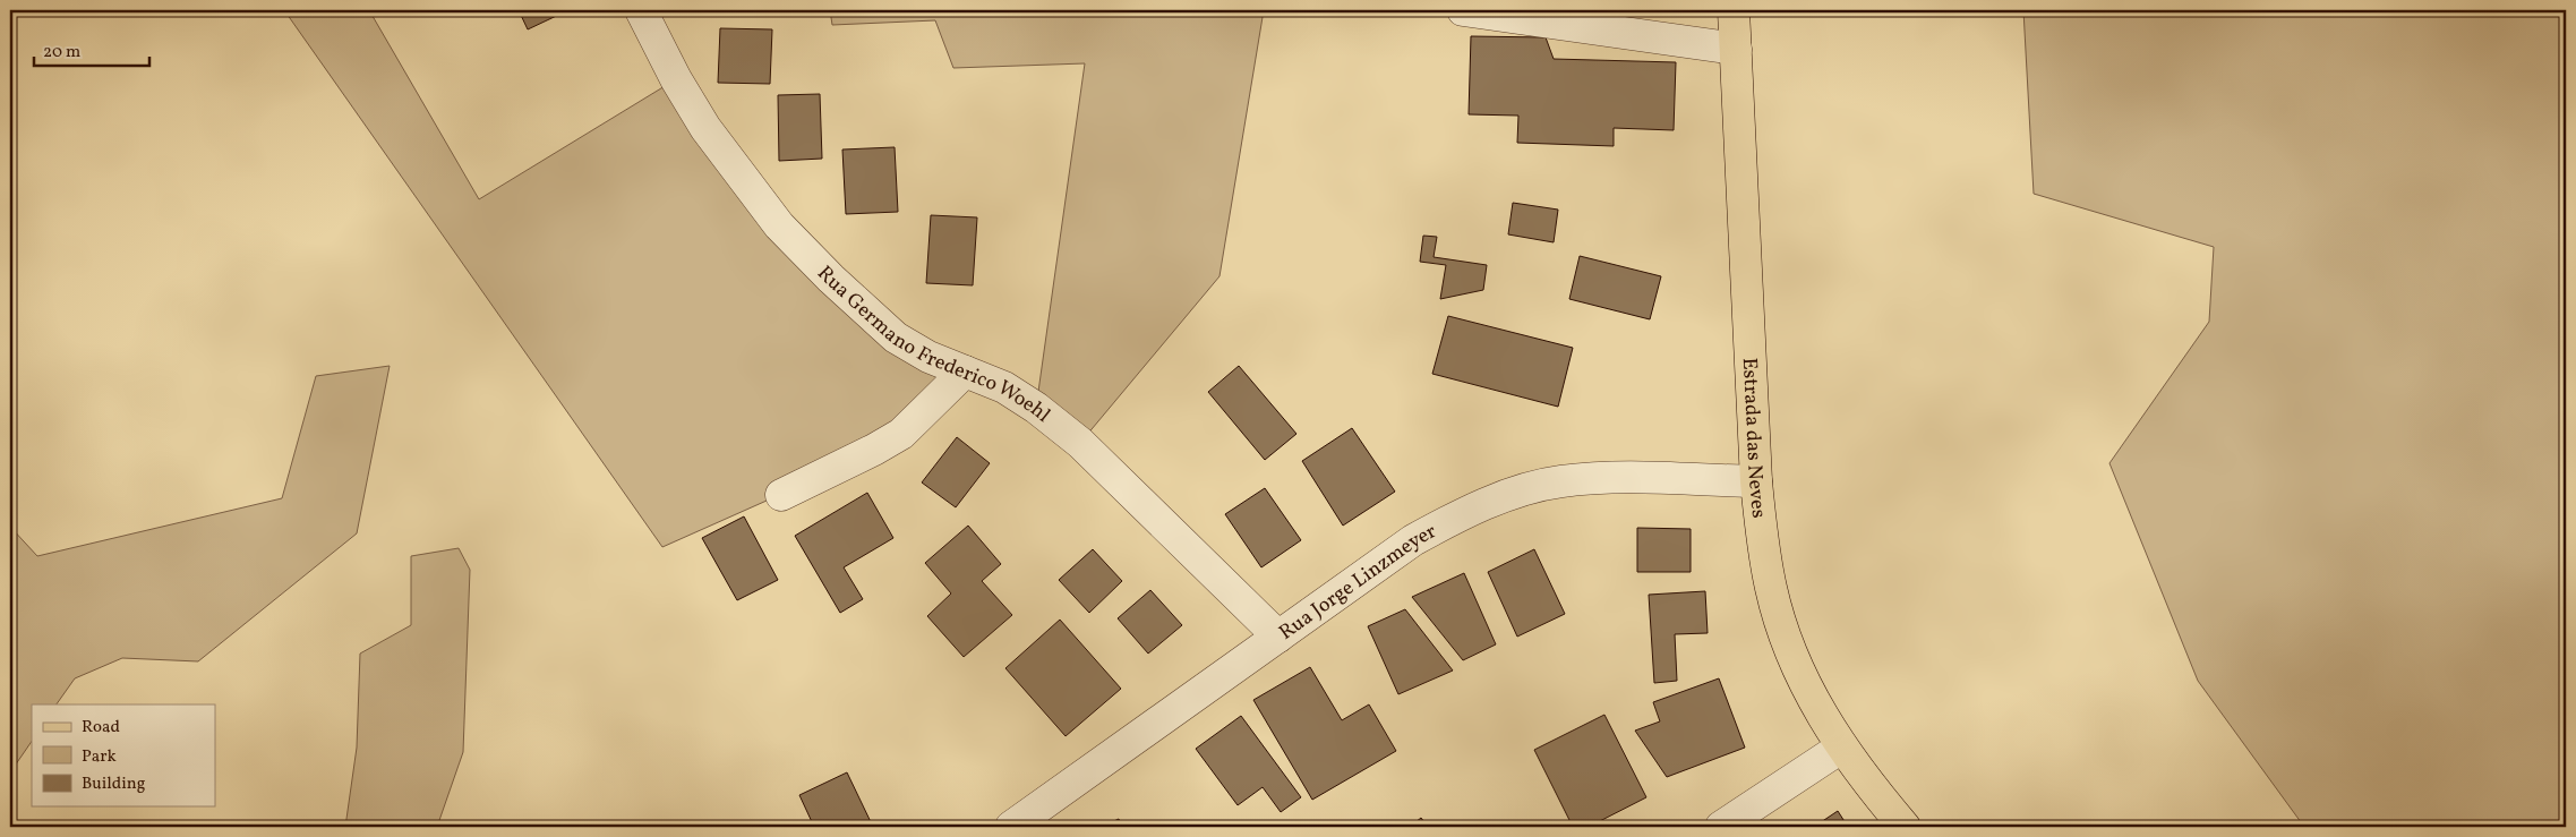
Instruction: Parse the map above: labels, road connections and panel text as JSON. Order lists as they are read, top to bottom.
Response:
{
  "streets": {
    "main road": ["Estrada das Neves"],
    "street": ["Rua Germano Frederico Woehl", "Rua Jorge Linzmeyer"]
  },
  "crossings": [
    ["Rua Germano Frederico Woehl", "Rua Jorge Linzmeyer"],
    ["Estrada das Neves", "Rua Jorge Linzmeyer"]
  ],
  "legend": ["Road", "Park", "Building"],
  "scale_bar": "20 m"
}
